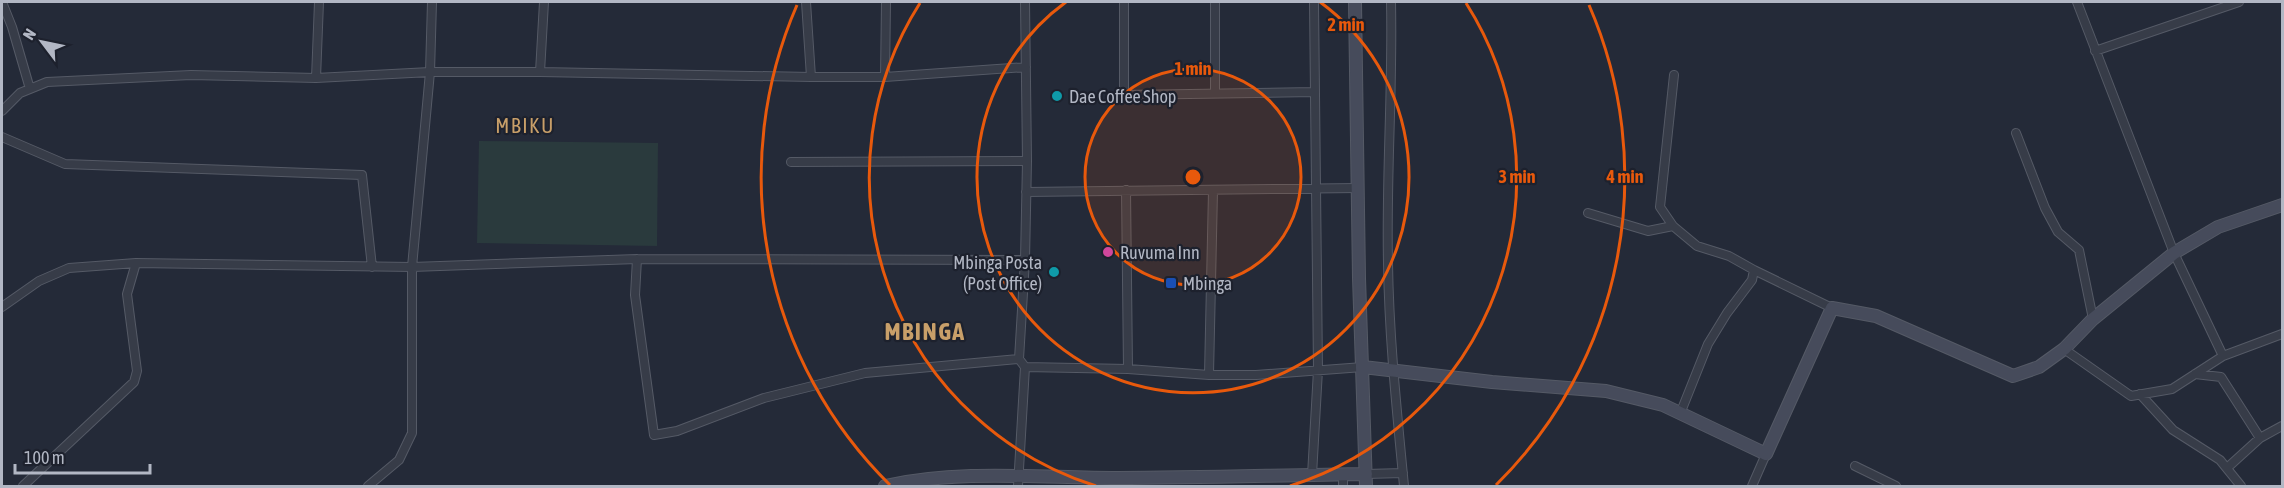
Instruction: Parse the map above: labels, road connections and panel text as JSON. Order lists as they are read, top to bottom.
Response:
{
  "districts": ["MBIKU", "MBINGA"],
  "places": {
    "other": ["Dae Coffee Shop", "Ruvuma Inn", "Mbinga Posta (Post Office)"],
    "transit": ["Mbinga"]
  },
  "scale_bar": "100 m",
  "north": "top left",
  "rings": [
    "2 min",
    "1 min",
    "3 min",
    "4 min"
  ]
}
